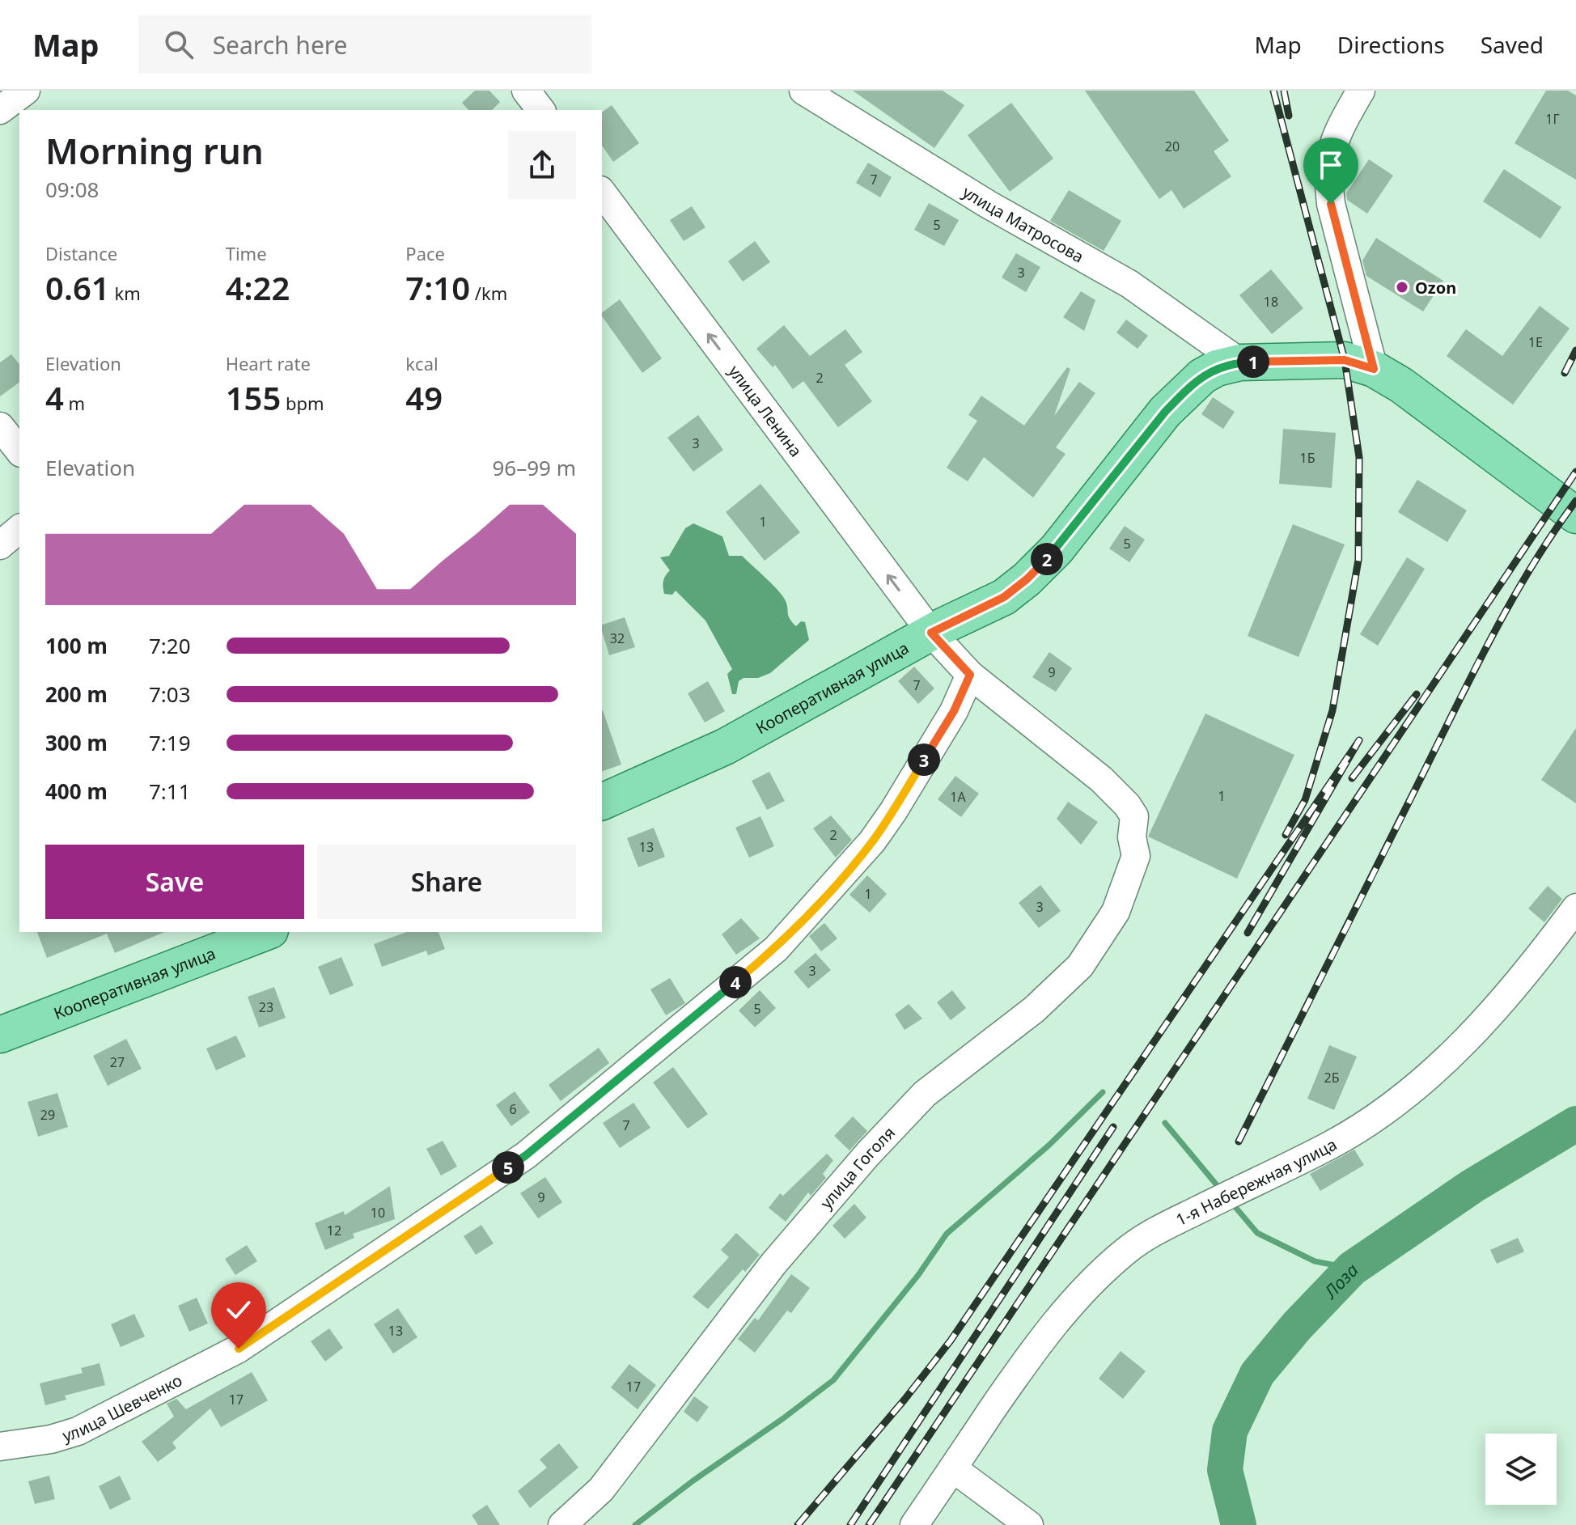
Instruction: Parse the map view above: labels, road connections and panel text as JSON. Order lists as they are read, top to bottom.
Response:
{
  "streets": {
    "main road": ["Кооперативная улица"],
    "street": [
      "улица Матросова",
      "улица Ленина",
      "улица Гоголя",
      "1-я Набережная улица",
      "улица Шевченко"
    ]
  },
  "crossings": [
    ["улица Матросова", "Кооперативная улица"],
    ["улица Ленина", "Кооперативная улица"],
    ["улица Ленина", "улица Гоголя"],
    ["улица Ленина", "улица Шевченко"]
  ],
  "one_way": ["улица Ленина"],
  "water": ["Лоза"],
  "places": ["Ozon"],
  "house_numbers": [
    "1Г",
    "20",
    "7",
    "5",
    "3",
    "18",
    "1Е",
    "2",
    "3",
    "1Б",
    "1",
    "5",
    "32",
    "9",
    "7",
    "1",
    "1А",
    "2",
    "13",
    "1",
    "3",
    "3",
    "23",
    "5",
    "27",
    "2Б",
    "6",
    "29",
    "7",
    "9",
    "10",
    "12",
    "13",
    "17",
    "17"
  ],
  "page": {
    "header": "Map",
    "search": "Search here",
    "nav": ["Map", "Directions", "Saved"],
    "heading": ["Morning run", "09:08"],
    "stats": [
      ["Distance", "0.61 km"],
      ["Time", "4:22"],
      ["Pace", "7:10 /km"],
      ["Elevation", "4 m"],
      ["Heart rate", "155 bpm"],
      ["kcal", "49"]
    ],
    "pins": [
      "1",
      "2",
      "3",
      "4",
      "5"
    ],
    "chart": ["Elevation", "96–99 m"],
    "list": [
      {
        "name": "100 m",
        "note": "7:20"
      },
      {
        "name": "200 m",
        "note": "7:03"
      },
      {
        "name": "300 m",
        "note": "7:19"
      },
      {
        "name": "400 m",
        "note": "7:11"
      }
    ],
    "buttons": ["Save", "Share"]
  }
}
